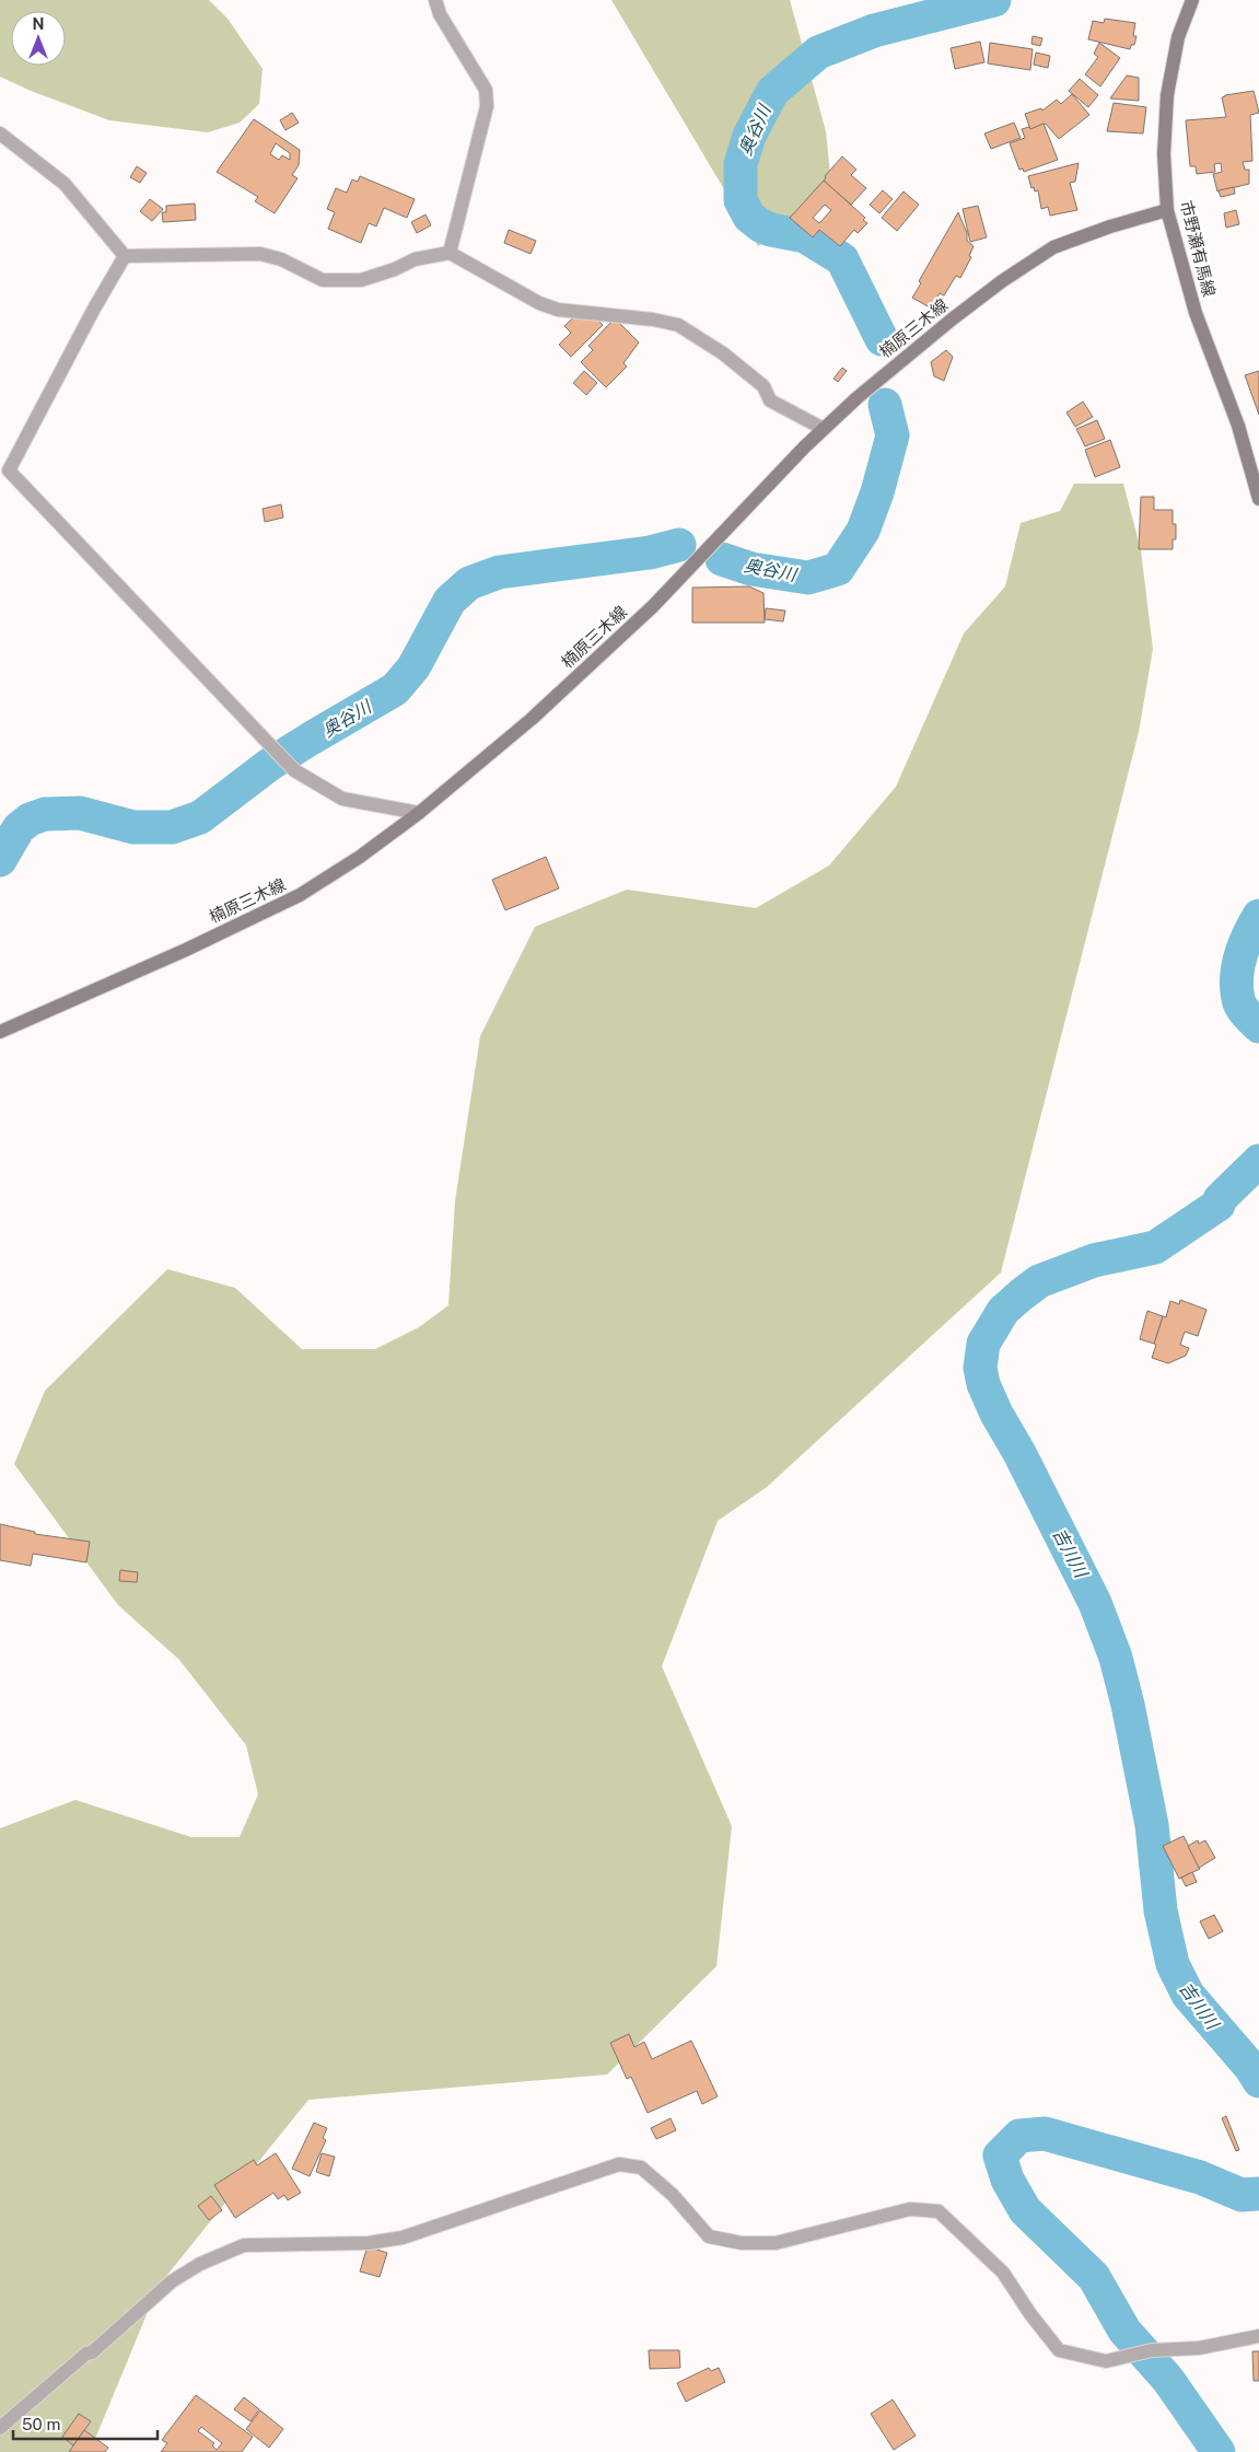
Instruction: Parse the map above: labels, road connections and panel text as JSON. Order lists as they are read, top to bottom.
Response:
{
  "streets": {
    "main road": ["市野瀬有馬線", "楠原三木線"]
  },
  "crossings": [
    ["市野瀬有馬線", "楠原三木線"]
  ],
  "water": ["奥谷川", "吉川川"],
  "scale_bar": "50 m",
  "north": "top"
}
